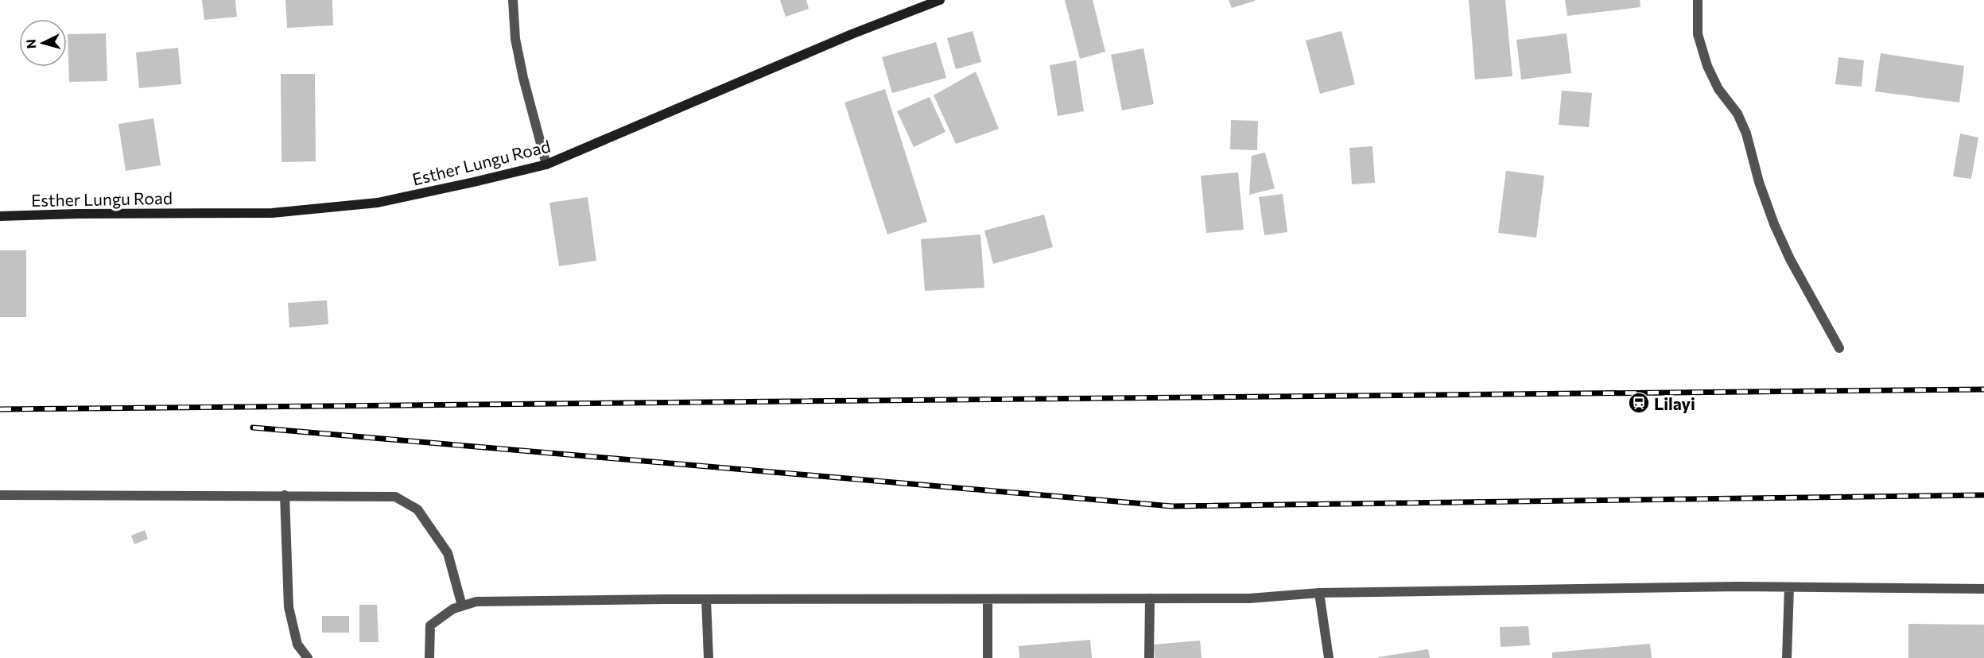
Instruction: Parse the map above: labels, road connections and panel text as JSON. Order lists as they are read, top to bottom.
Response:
{
  "streets": {
    "street": ["Esther Lungu Road"]
  },
  "places": {
    "station": ["Lilayi"]
  },
  "north": "left"
}
